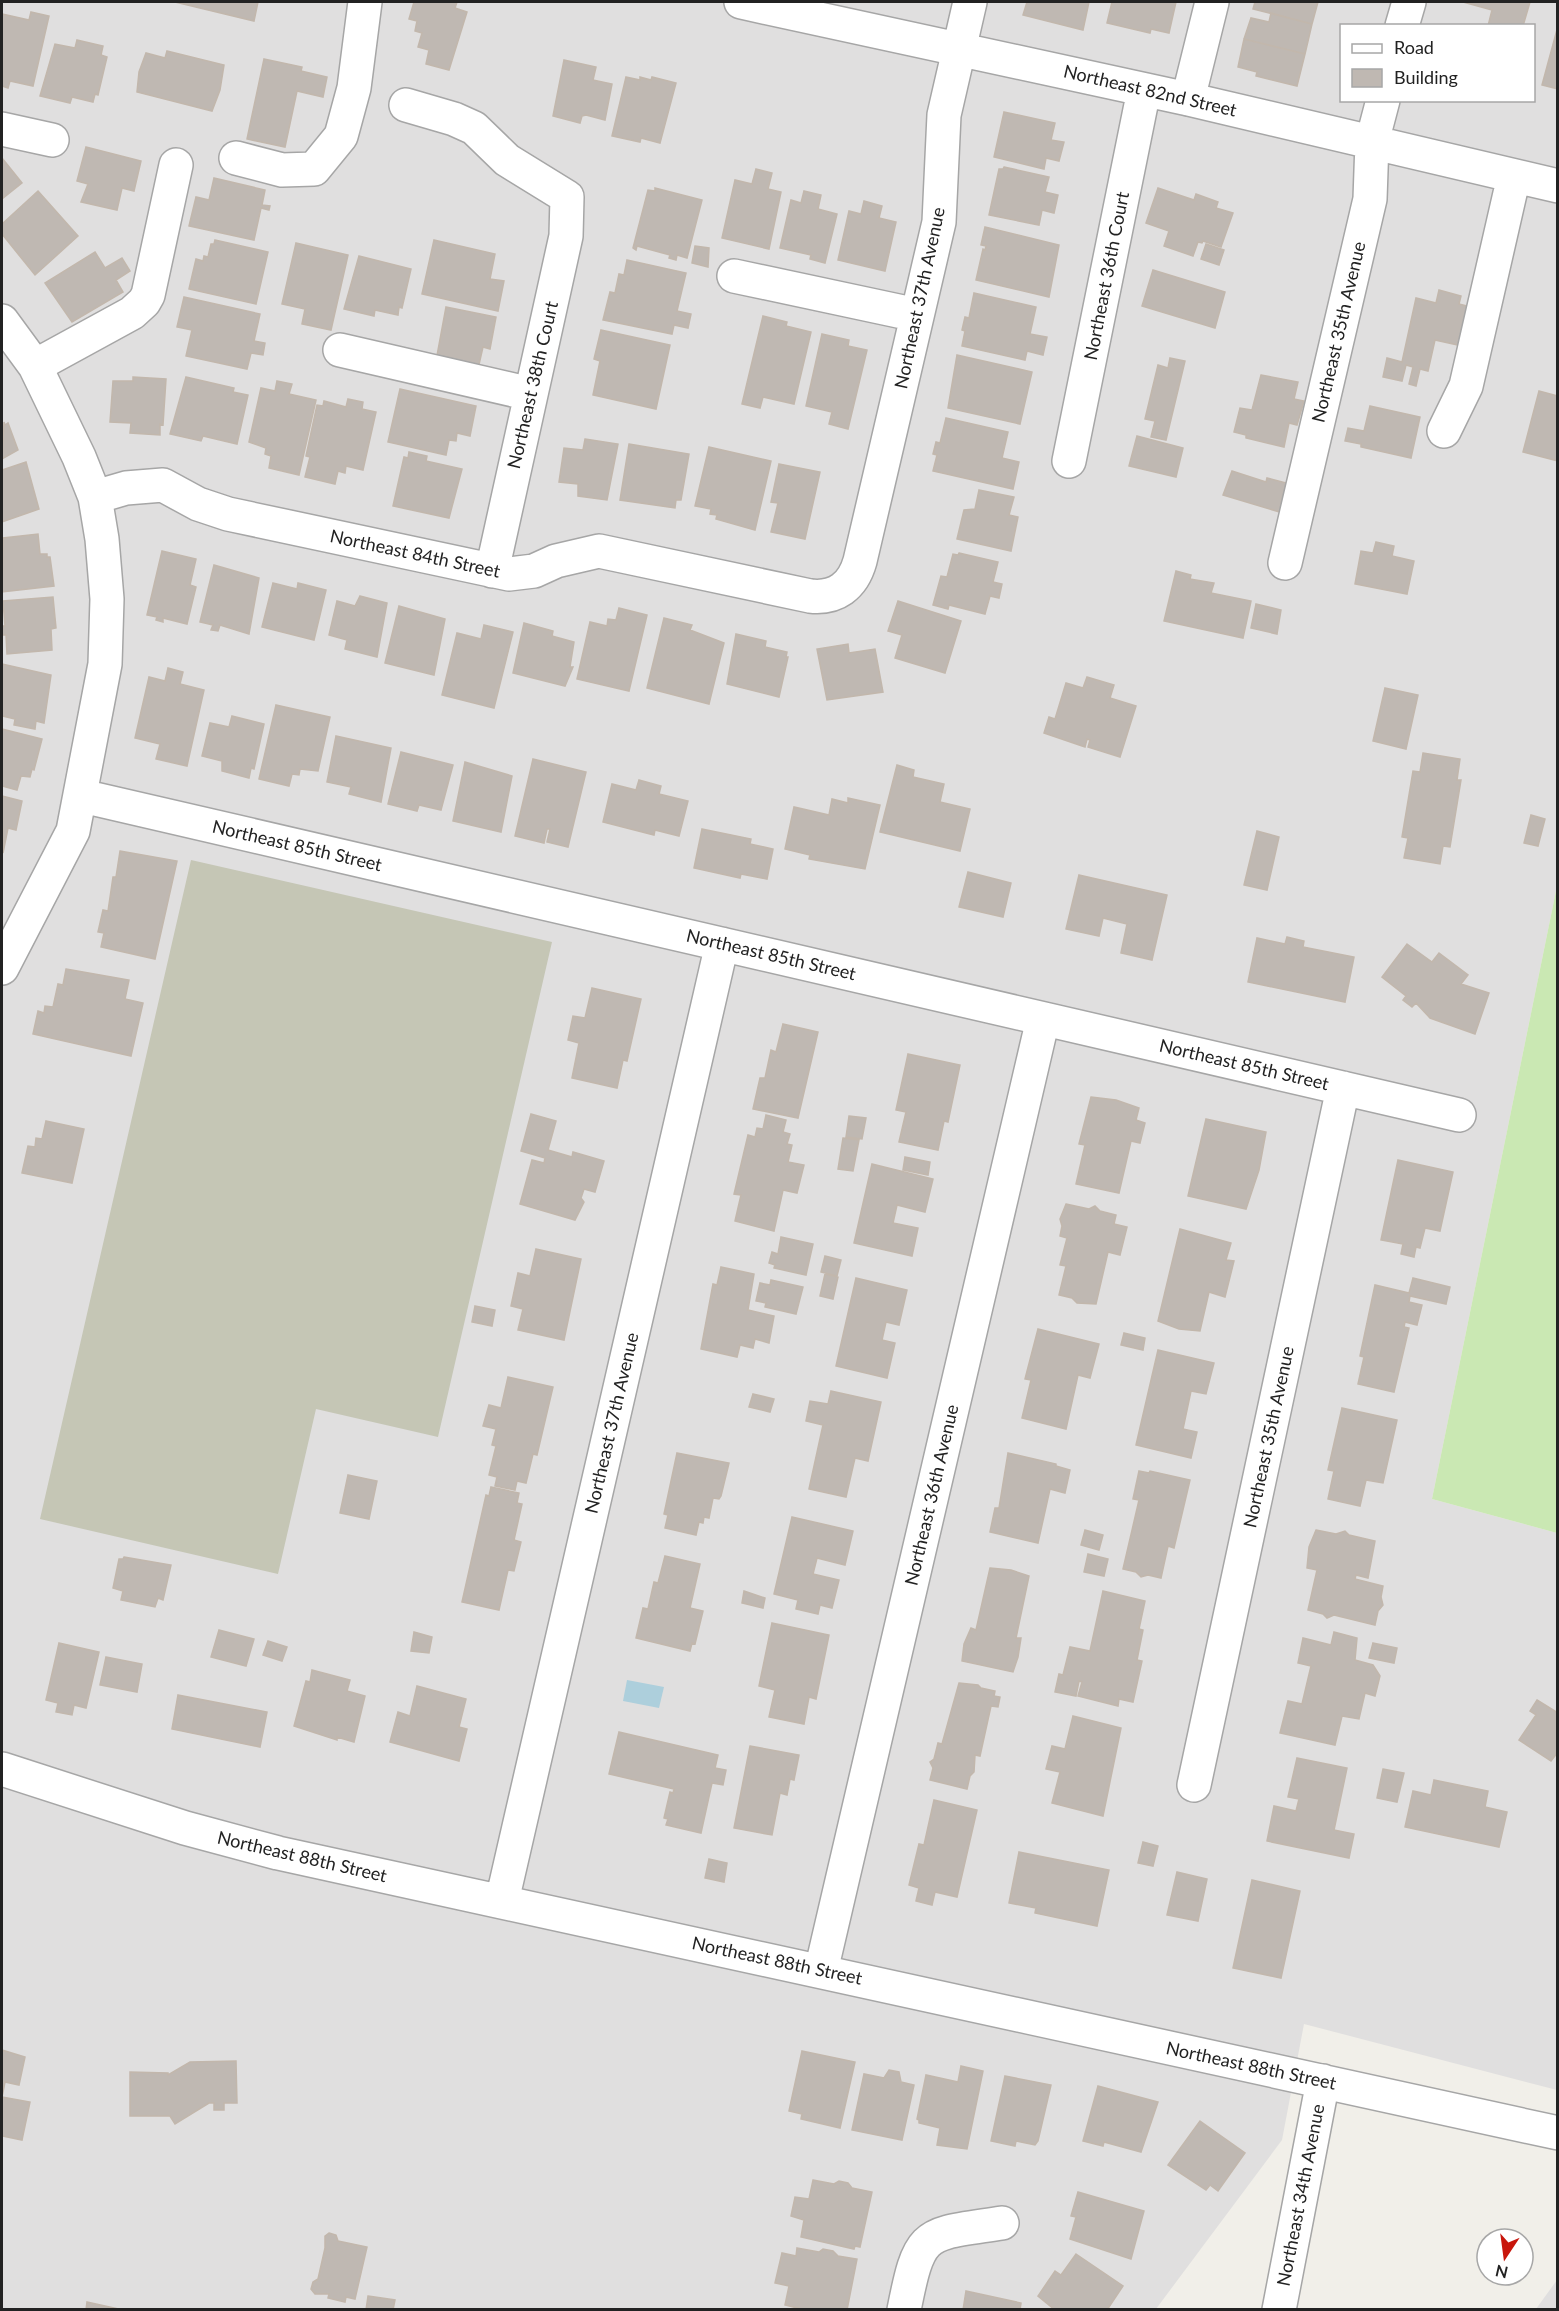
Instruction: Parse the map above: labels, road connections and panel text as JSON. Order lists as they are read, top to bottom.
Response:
{
  "streets": {
    "street": [
      "Northeast 82nd Street",
      "Northeast 36th Court",
      "Northeast 37th Avenue",
      "Northeast 35th Avenue",
      "Northeast 38th Court",
      "Northeast 84th Street",
      "Northeast 85th Street",
      "Northeast 36th Avenue",
      "Northeast 88th Street",
      "Northeast 34th Avenue"
    ]
  },
  "crossings": [
    ["Northeast 82nd Street", "Northeast 36th Court"],
    ["Northeast 82nd Street", "Northeast 37th Avenue"],
    ["Northeast 82nd Street", "Northeast 35th Avenue"],
    ["Northeast 37th Avenue", "Northeast 84th Street"],
    ["Northeast 37th Avenue", "Northeast 85th Street"],
    ["Northeast 37th Avenue", "Northeast 88th Street"],
    ["Northeast 35th Avenue", "Northeast 85th Street"],
    ["Northeast 38th Court", "Northeast 84th Street"],
    ["Northeast 85th Street", "Northeast 36th Avenue"],
    ["Northeast 36th Avenue", "Northeast 88th Street"],
    ["Northeast 88th Street", "Northeast 34th Avenue"]
  ],
  "legend": ["Road", "Building"],
  "north": "bottom"
}
